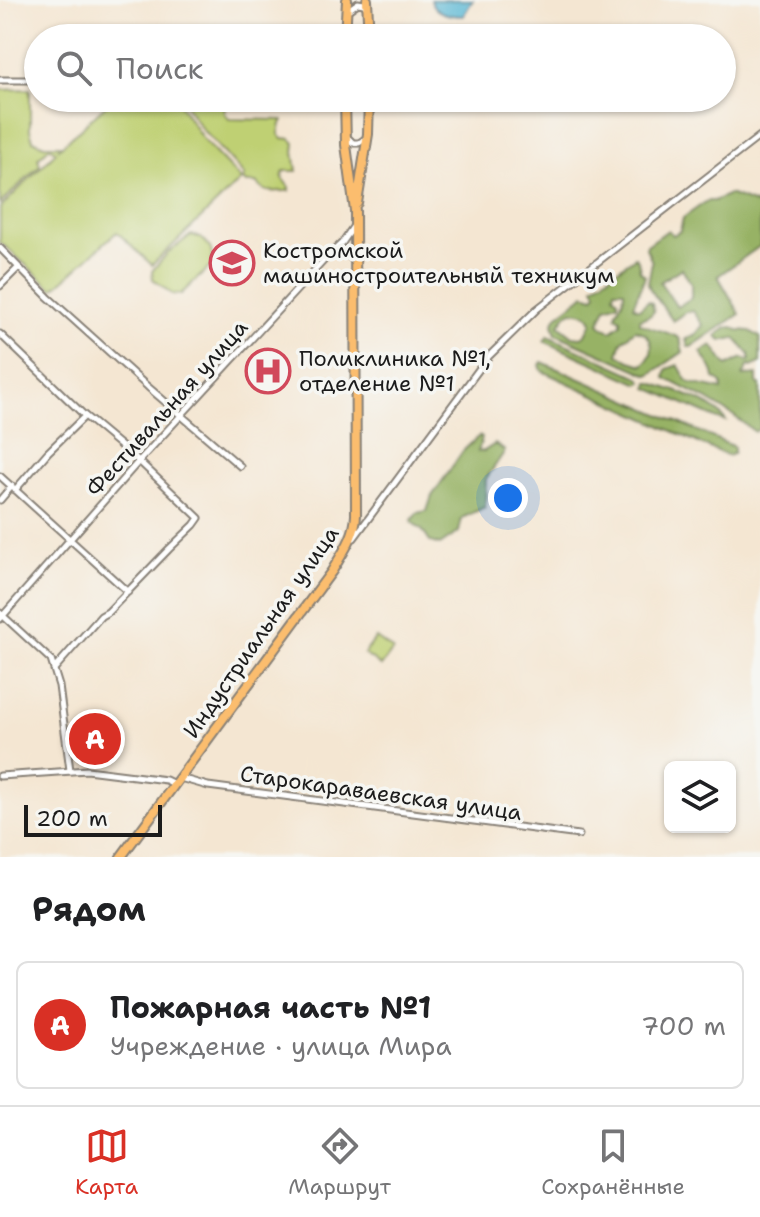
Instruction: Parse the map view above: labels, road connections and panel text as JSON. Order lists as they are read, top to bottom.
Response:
{
  "streets": {
    "highway": ["Индустриальная улица"],
    "street": ["Фестивальная улица", "Старокараваевская улица"]
  },
  "crossings": [
    ["Фестивальная улица", "Индустриальная улица"],
    ["Индустриальная улица", "Старокараваевская улица"]
  ],
  "places": {
    "school or university": ["Костромской машиностроительный техникум"],
    "hospital": ["Поликлиника №1, отделение №1"]
  },
  "scale_bar": "200 m",
  "page": {
    "search": "Поиск",
    "pins": "A",
    "scale": "200 m",
    "heading": "Рядом",
    "list": [
      {
        "mark": "A",
        "name": "Пожарная часть №1",
        "note": "Учреждение · улица Мира",
        "value": "700 m"
      }
    ],
    "nav": ["Карта", "Маршрут", "Сохранённые"]
  }
}
